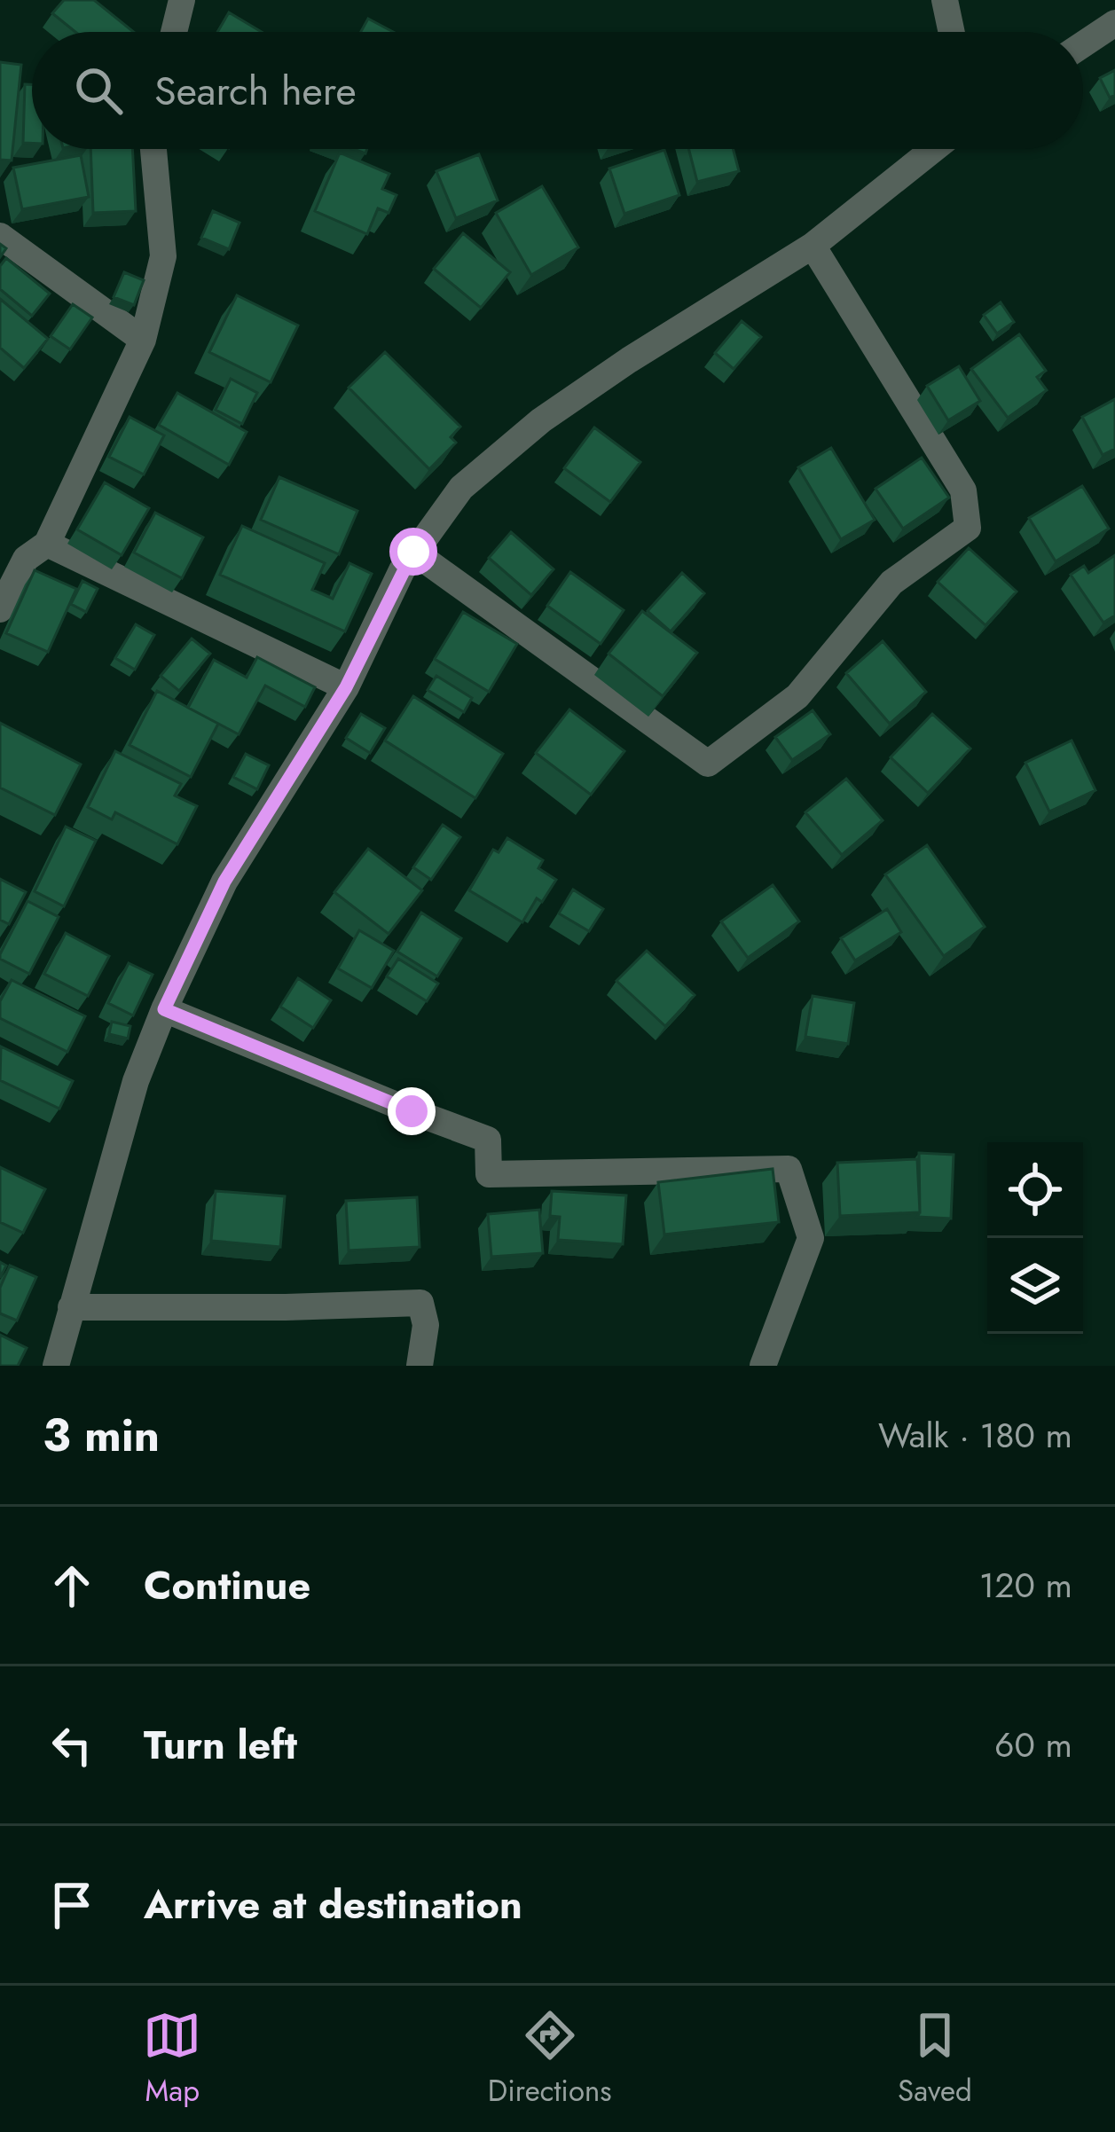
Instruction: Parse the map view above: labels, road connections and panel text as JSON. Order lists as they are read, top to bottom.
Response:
{
  "page": {
    "search": "Search here",
    "heading": ["3 min", "Walk · 180 m"],
    "list": [
      ["Continue", "120 m"],
      ["Turn left", "60 m"],
      "Arrive at destination"
    ],
    "nav": ["Map", "Directions", "Saved"]
  }
}
